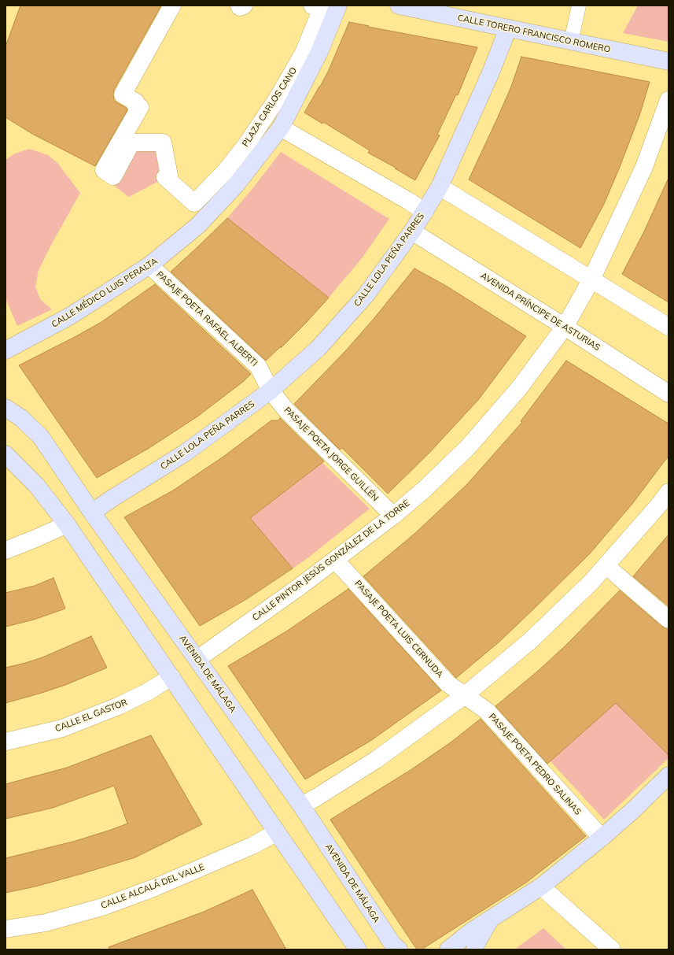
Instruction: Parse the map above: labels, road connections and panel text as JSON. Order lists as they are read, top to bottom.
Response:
{
  "streets": {
    "street": [
      "CALLE TORERO FRANCISCO ROMERO",
      "PLAZA CARLOS CANO",
      "CALLE LOLA PEÑA PARRES",
      "CALLE MÉDICO LUIS PERALTA",
      "AVENIDA PRÍNCIPE DE ASTURIAS",
      "PASAJE POETA RAFAEL ALBERTI",
      "PASAJE POETA JORGE GUILLÉN",
      "CALLE PINTOR JESÚS GONZÁLEZ DE LA TORRE",
      "PASAJE POETA LUIS CERNUDA",
      "AVENIDA DE MÁLAGA",
      "CALLE EL GASTOR",
      "PASAJE POETA PEDRO SALINAS",
      "CALLE ALCALÁ DEL VALLE"
    ]
  },
  "crossings": [
    ["CALLE TORERO FRANCISCO ROMERO", "CALLE LOLA PEÑA PARRES"],
    ["CALLE LOLA PEÑA PARRES", "AVENIDA PRÍNCIPE DE ASTURIAS"],
    ["CALLE LOLA PEÑA PARRES", "PASAJE POETA RAFAEL ALBERTI"],
    ["CALLE LOLA PEÑA PARRES", "PASAJE POETA JORGE GUILLÉN"],
    ["CALLE LOLA PEÑA PARRES", "AVENIDA DE MÁLAGA"],
    ["CALLE MÉDICO LUIS PERALTA", "PASAJE POETA RAFAEL ALBERTI"],
    ["AVENIDA PRÍNCIPE DE ASTURIAS", "CALLE PINTOR JESÚS GONZÁLEZ DE LA TORRE"],
    ["PASAJE POETA RAFAEL ALBERTI", "PASAJE POETA JORGE GUILLÉN"],
    ["PASAJE POETA JORGE GUILLÉN", "CALLE PINTOR JESÚS GONZÁLEZ DE LA TORRE"],
    ["CALLE PINTOR JESÚS GONZÁLEZ DE LA TORRE", "PASAJE POETA LUIS CERNUDA"],
    ["CALLE PINTOR JESÚS GONZÁLEZ DE LA TORRE", "AVENIDA DE MÁLAGA"],
    ["PASAJE POETA LUIS CERNUDA", "PASAJE POETA PEDRO SALINAS"]
  ]
}
